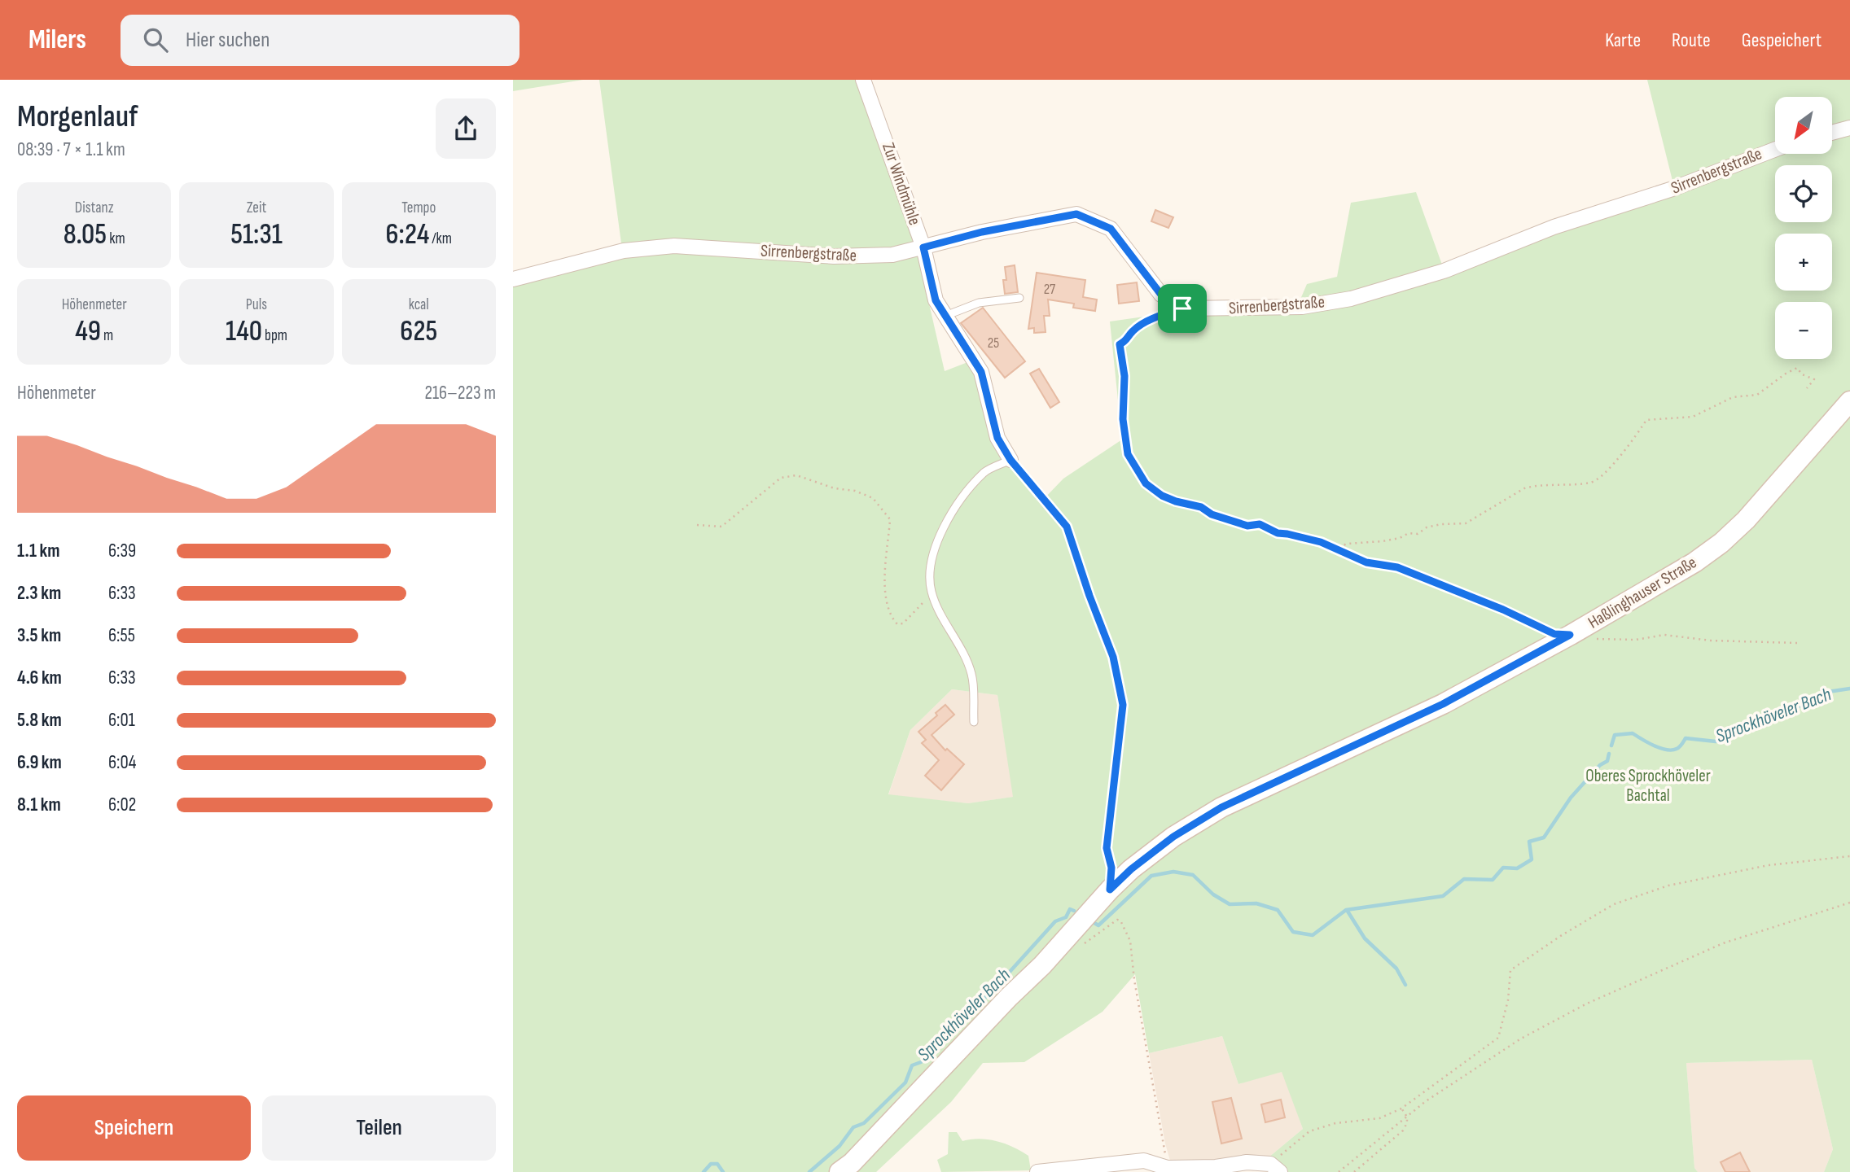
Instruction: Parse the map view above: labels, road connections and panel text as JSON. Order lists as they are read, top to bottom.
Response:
{
  "streets": {
    "main road": ["Haßlinghauser Straße"],
    "street": ["Sirrenbergstraße", "Zur Windmühle"]
  },
  "crossings": [
    ["Sirrenbergstraße", "Zur Windmühle"]
  ],
  "water": ["Sprockhöveler Bach"],
  "parks": ["Oberes Sprockhöveler Bachtal"],
  "house_numbers": ["27", "25"],
  "north": "bottom left",
  "page": {
    "header": "Milers",
    "search": "Hier suchen",
    "nav": ["Karte", "Route", "Gespeichert"],
    "heading": ["Morgenlauf", "08:39 · 7 × 1.1 km"],
    "map_buttons": ["+", "−"],
    "stats": [
      ["Distanz", "8.05 km"],
      ["Zeit", "51:31"],
      ["Tempo", "6:24 /km"],
      ["Höhenmeter", "49 m"],
      ["Puls", "140 bpm"],
      ["kcal", "625"]
    ],
    "chart": ["Höhenmeter", "216–223 m"],
    "list": [
      {
        "name": "1.1 km",
        "note": "6:39"
      },
      {
        "name": "2.3 km",
        "note": "6:33"
      },
      {
        "name": "3.5 km",
        "note": "6:55"
      },
      {
        "name": "4.6 km",
        "note": "6:33"
      },
      {
        "name": "5.8 km",
        "note": "6:01"
      },
      {
        "name": "6.9 km",
        "note": "6:04"
      },
      {
        "name": "8.1 km",
        "note": "6:02"
      }
    ],
    "buttons": ["Speichern", "Teilen"]
  }
}
